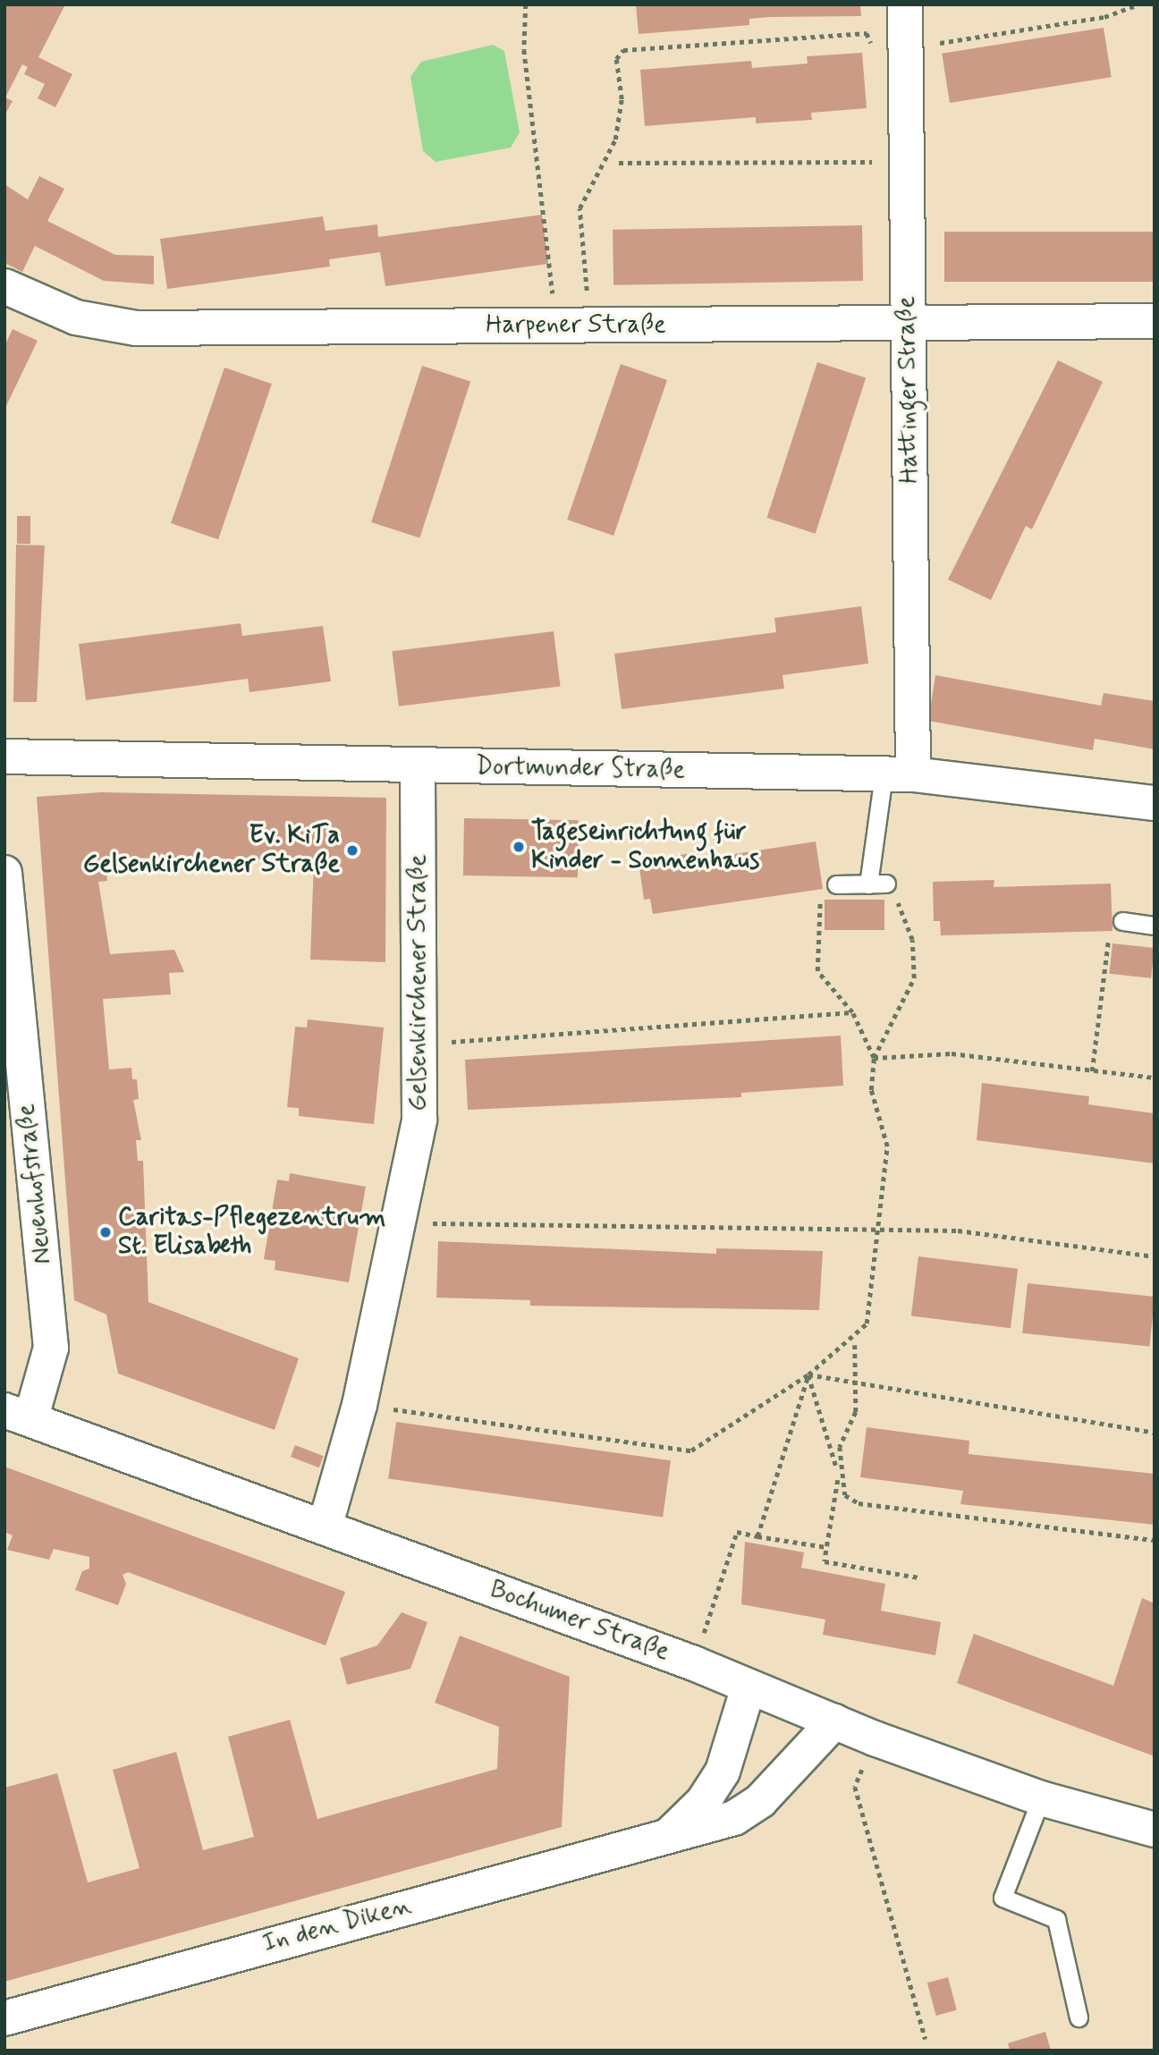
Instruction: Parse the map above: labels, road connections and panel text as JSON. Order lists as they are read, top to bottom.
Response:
{
  "streets": {
    "street": [
      "Harpener Straße",
      "Hattinger Straße",
      "Dortmunder Straße",
      "Gelsenkirchener Straße",
      "Neuenhofstraße",
      "Bochumer Straße",
      "In den Diken"
    ]
  },
  "crossings": [
    ["Harpener Straße", "Hattinger Straße"],
    ["Hattinger Straße", "Dortmunder Straße"],
    ["Dortmunder Straße", "Gelsenkirchener Straße"],
    ["Gelsenkirchener Straße", "Bochumer Straße"],
    ["Neuenhofstraße", "Bochumer Straße"],
    ["Bochumer Straße", "In den Diken"]
  ],
  "places": ["Tageseinrichtung für Kinder - Sonnenhaus", "Ev. KiTa Gelsenkirchener Straße", "Caritas-Pflegezentrum St. Elisabeth"]
}
